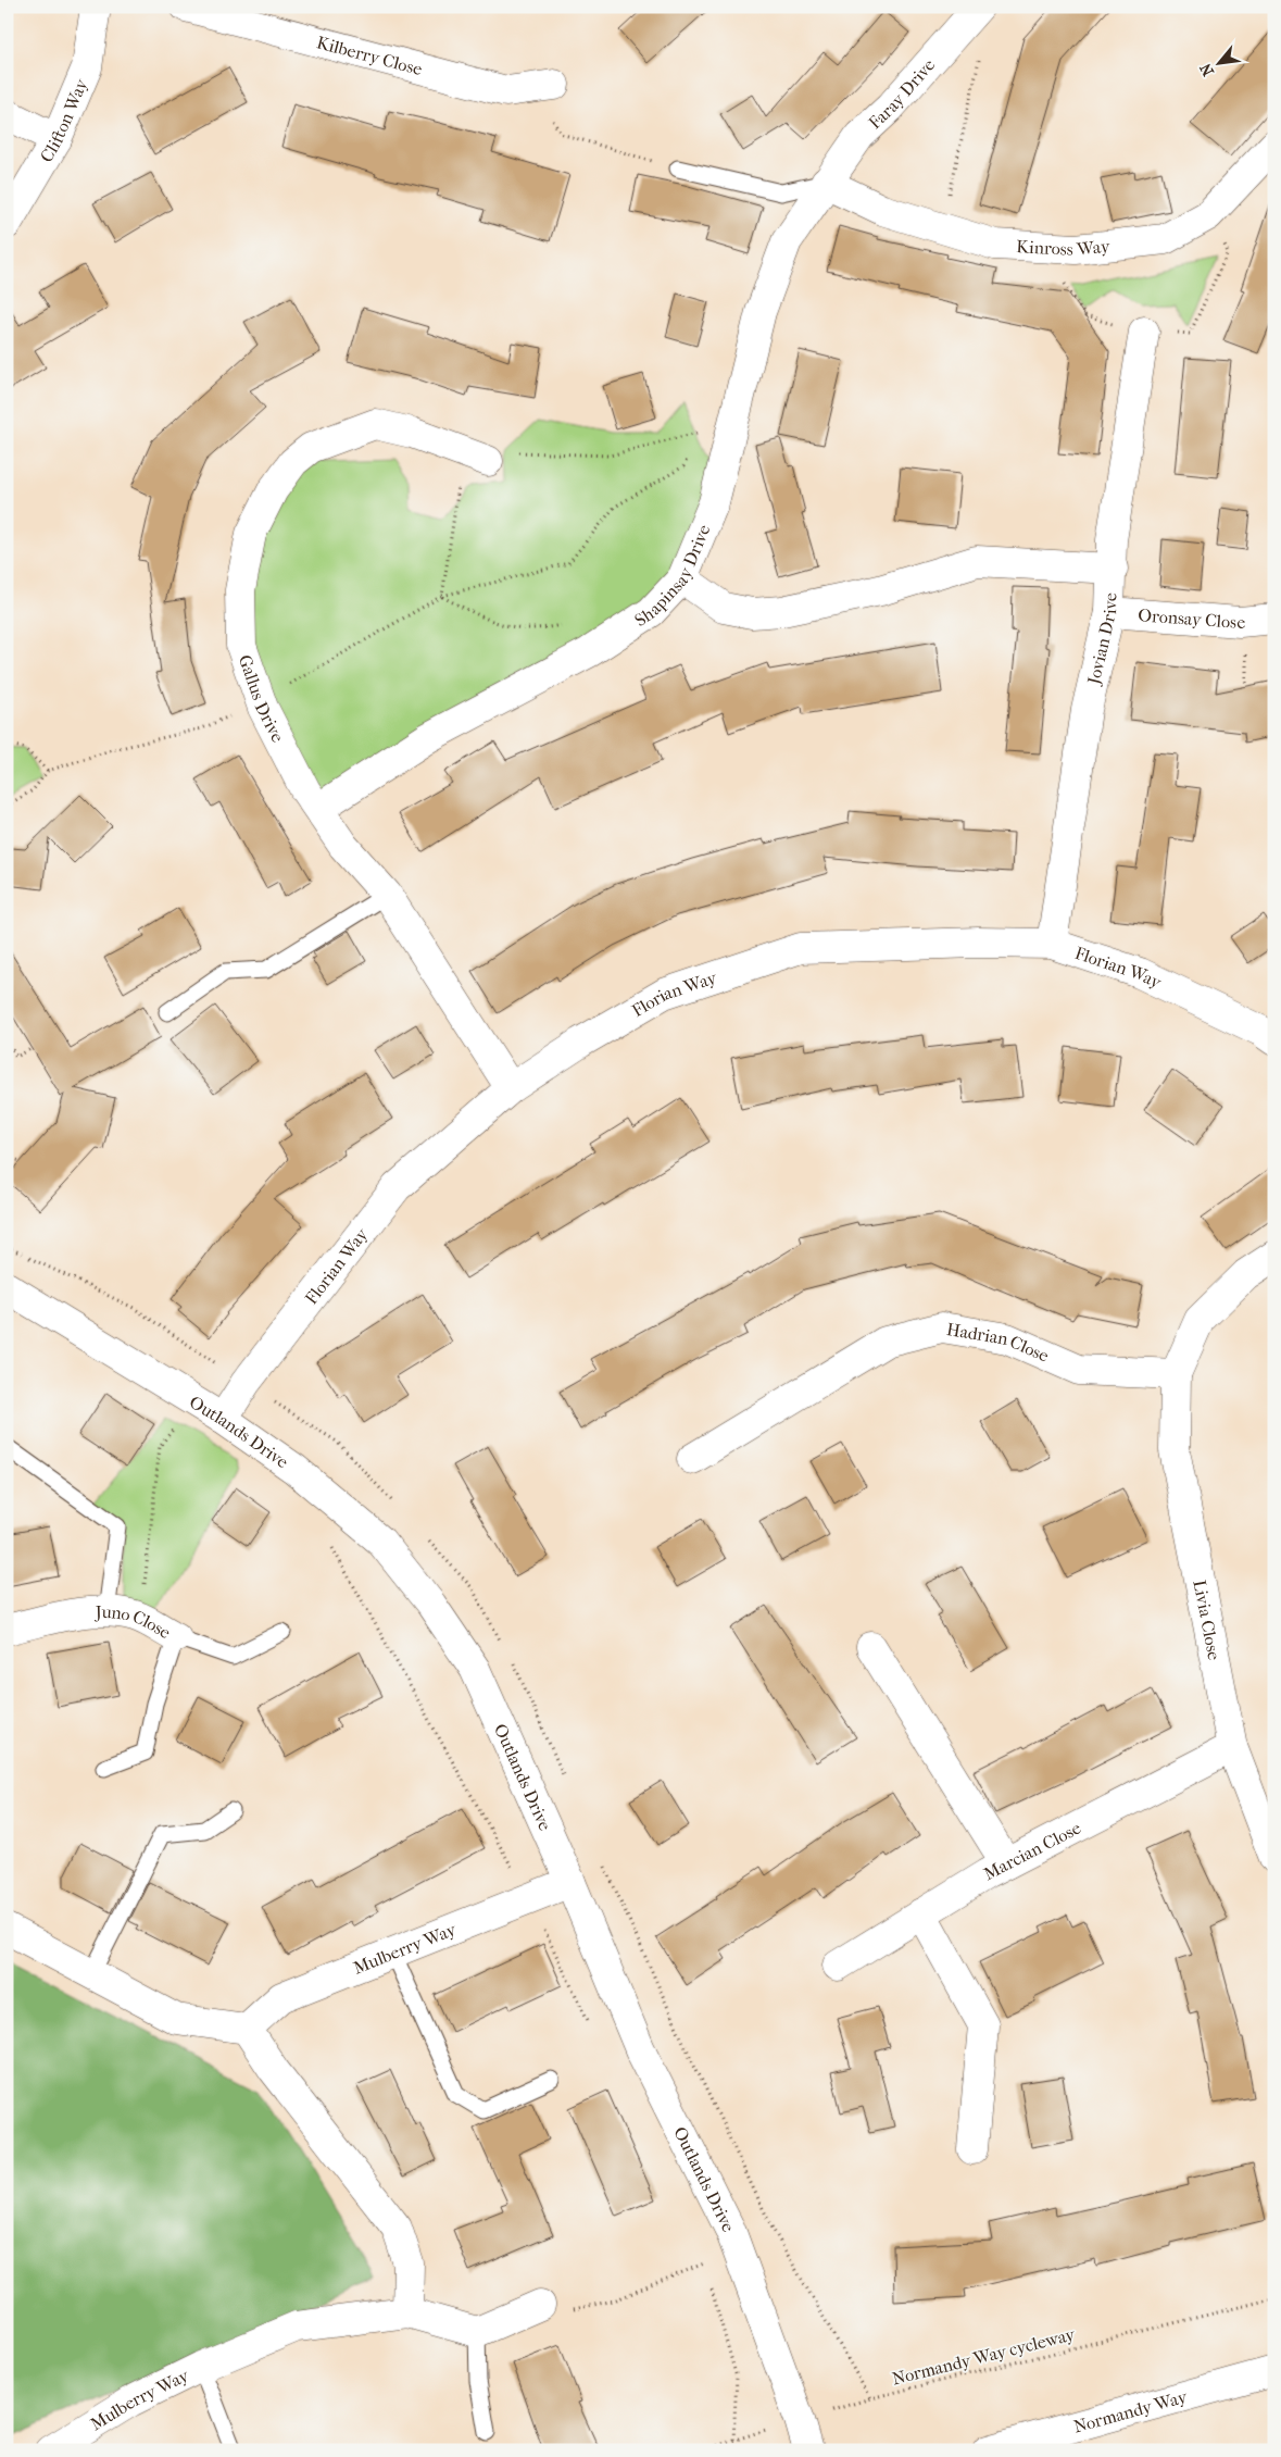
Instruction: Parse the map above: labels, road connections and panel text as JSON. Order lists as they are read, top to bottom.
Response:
{
  "streets": {
    "street": [
      "Kilberry Close",
      "Faray Drive",
      "Clifton Way",
      "Kinross Way",
      "Shapinsay Drive",
      "Oronsay Close",
      "Jovian Drive",
      "Gallus Drive",
      "Florian Way",
      "Hadrian Close",
      "Outlands Drive",
      "Livia Close",
      "Juno Close",
      "Marcian Close",
      "Mulberry Way",
      "Normandy Way"
    ],
    "path": ["Normandy Way cycleway"]
  },
  "crossings": [
    ["Faray Drive", "Kinross Way"],
    ["Faray Drive", "Shapinsay Drive"],
    ["Kinross Way", "Shapinsay Drive"],
    ["Shapinsay Drive", "Gallus Drive"],
    ["Oronsay Close", "Jovian Drive"],
    ["Jovian Drive", "Florian Way"],
    ["Gallus Drive", "Florian Way"],
    ["Florian Way", "Outlands Drive"],
    ["Hadrian Close", "Livia Close"],
    ["Outlands Drive", "Mulberry Way"],
    ["Outlands Drive", "Normandy Way cycleway"],
    ["Livia Close", "Marcian Close"]
  ],
  "north": "bottom left"
}
